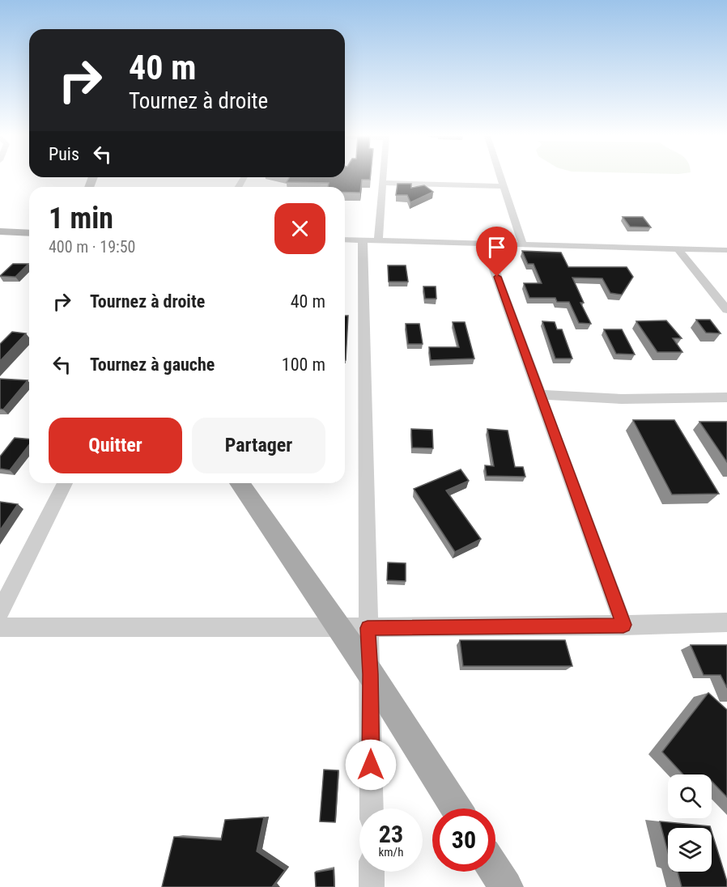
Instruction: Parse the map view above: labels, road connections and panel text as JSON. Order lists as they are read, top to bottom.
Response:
{
  "page": {
    "turn": ["40 m", "Tournez à droite"],
    "then": "Puis",
    "heading": ["1 min", "400 m · 19:50"],
    "list": [
      {
        "name": "Tournez à droite",
        "value": "40 m"
      },
      {
        "name": "Tournez à gauche",
        "value": "100 m"
      }
    ],
    "buttons": ["Quitter", "Partager"],
    "speed": "23 km/h",
    "limit": "30"
  }
}
